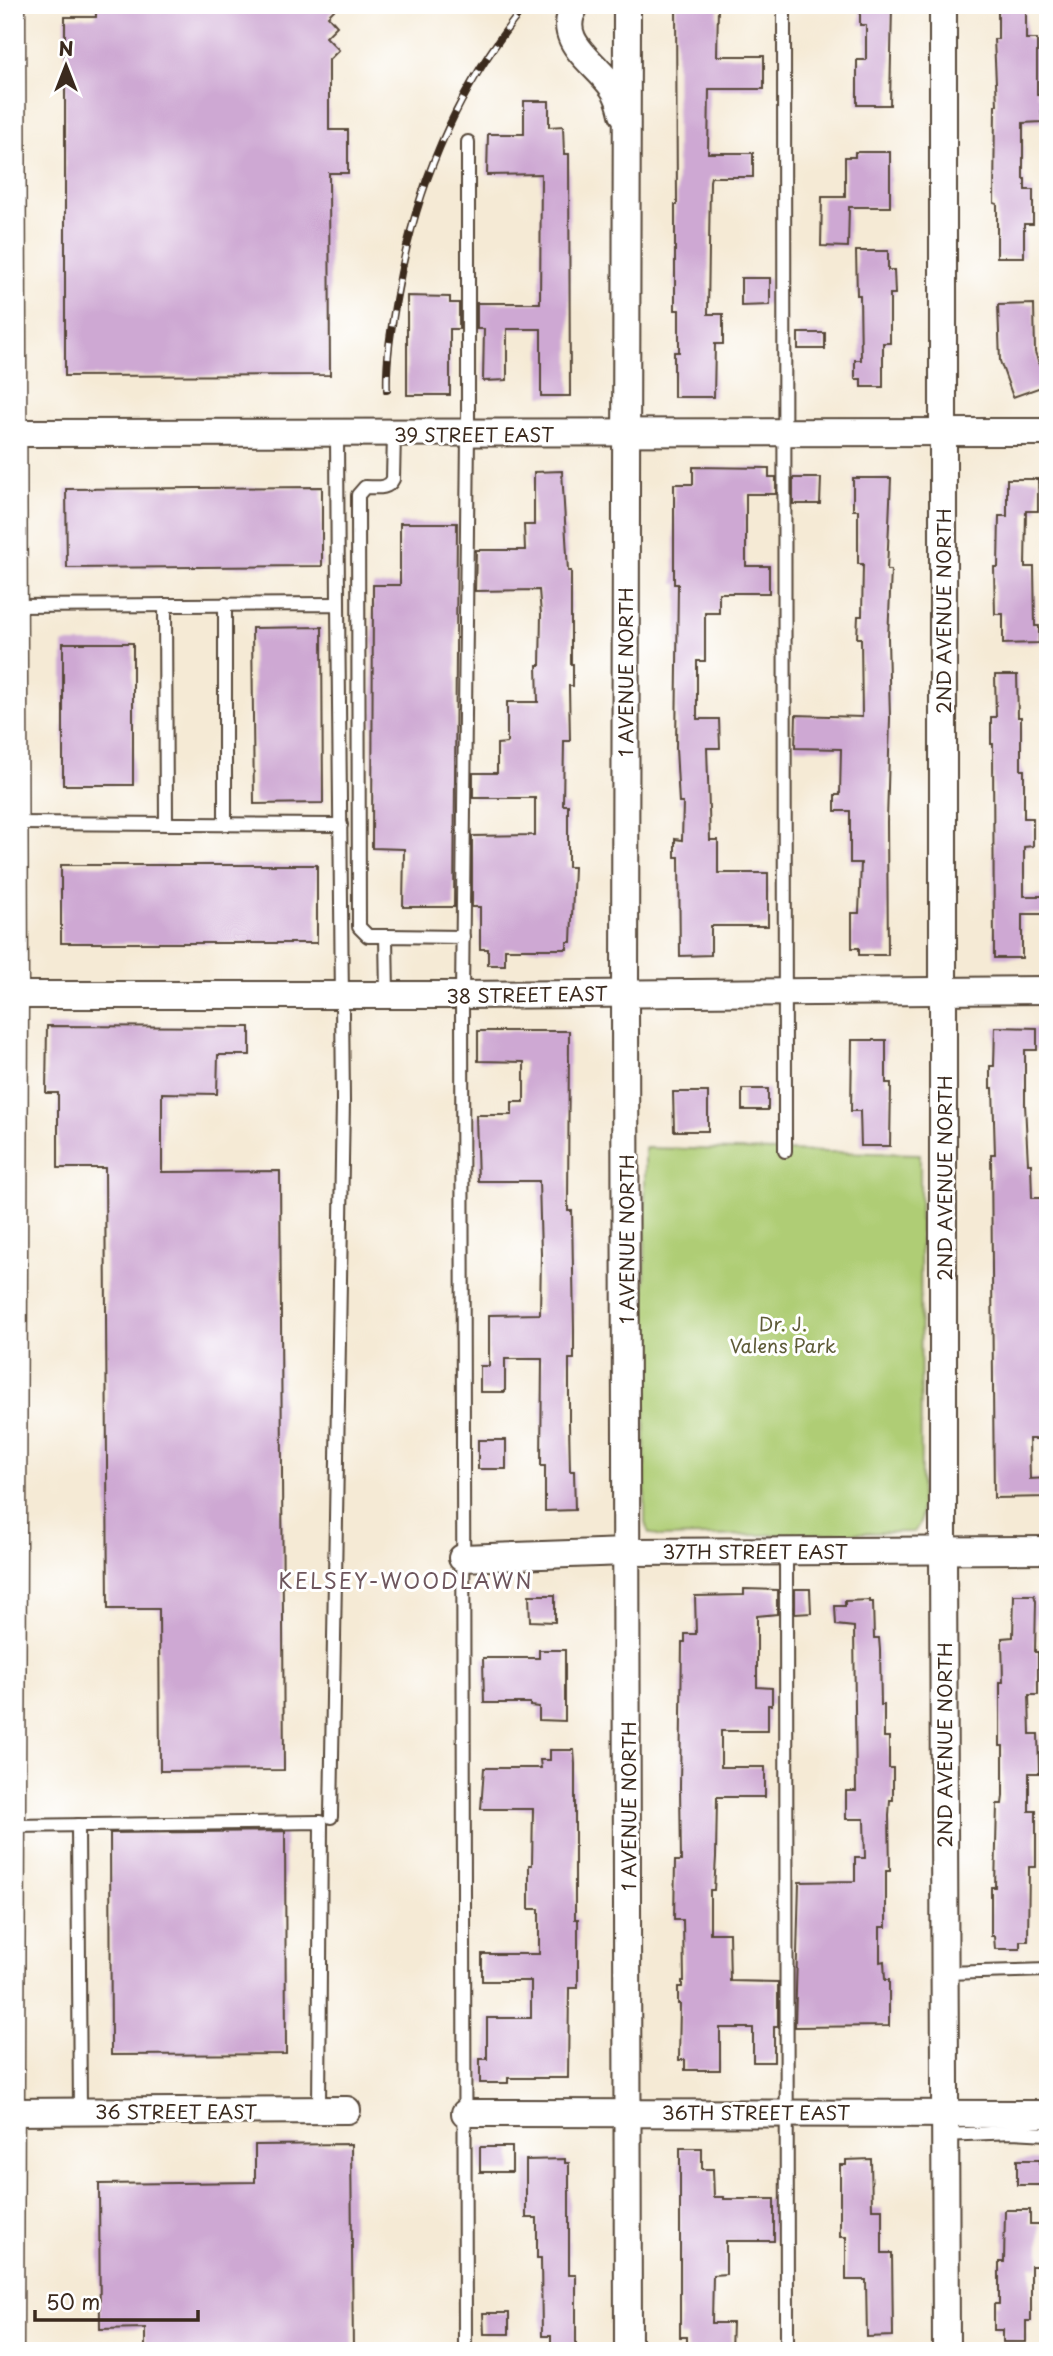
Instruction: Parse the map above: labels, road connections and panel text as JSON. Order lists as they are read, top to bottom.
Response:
{
  "streets": {
    "street": [
      "39 STREET EAST",
      "2ND AVENUE NORTH",
      "1 AVENUE NORTH",
      "38 STREET EAST",
      "37TH STREET EAST",
      "36 STREET EAST",
      "36TH STREET EAST"
    ]
  },
  "crossings": [
    ["39 STREET EAST", "2ND AVENUE NORTH"],
    ["39 STREET EAST", "1 AVENUE NORTH"],
    ["2ND AVENUE NORTH", "38 STREET EAST"],
    ["2ND AVENUE NORTH", "37TH STREET EAST"],
    ["2ND AVENUE NORTH", "36TH STREET EAST"],
    ["1 AVENUE NORTH", "38 STREET EAST"],
    ["1 AVENUE NORTH", "37TH STREET EAST"],
    ["1 AVENUE NORTH", "36TH STREET EAST"]
  ],
  "districts": ["KELSEY-WOODLAWN"],
  "parks": ["Dr. J. Valens Park"],
  "scale_bar": "50 m",
  "north": "top"
}
